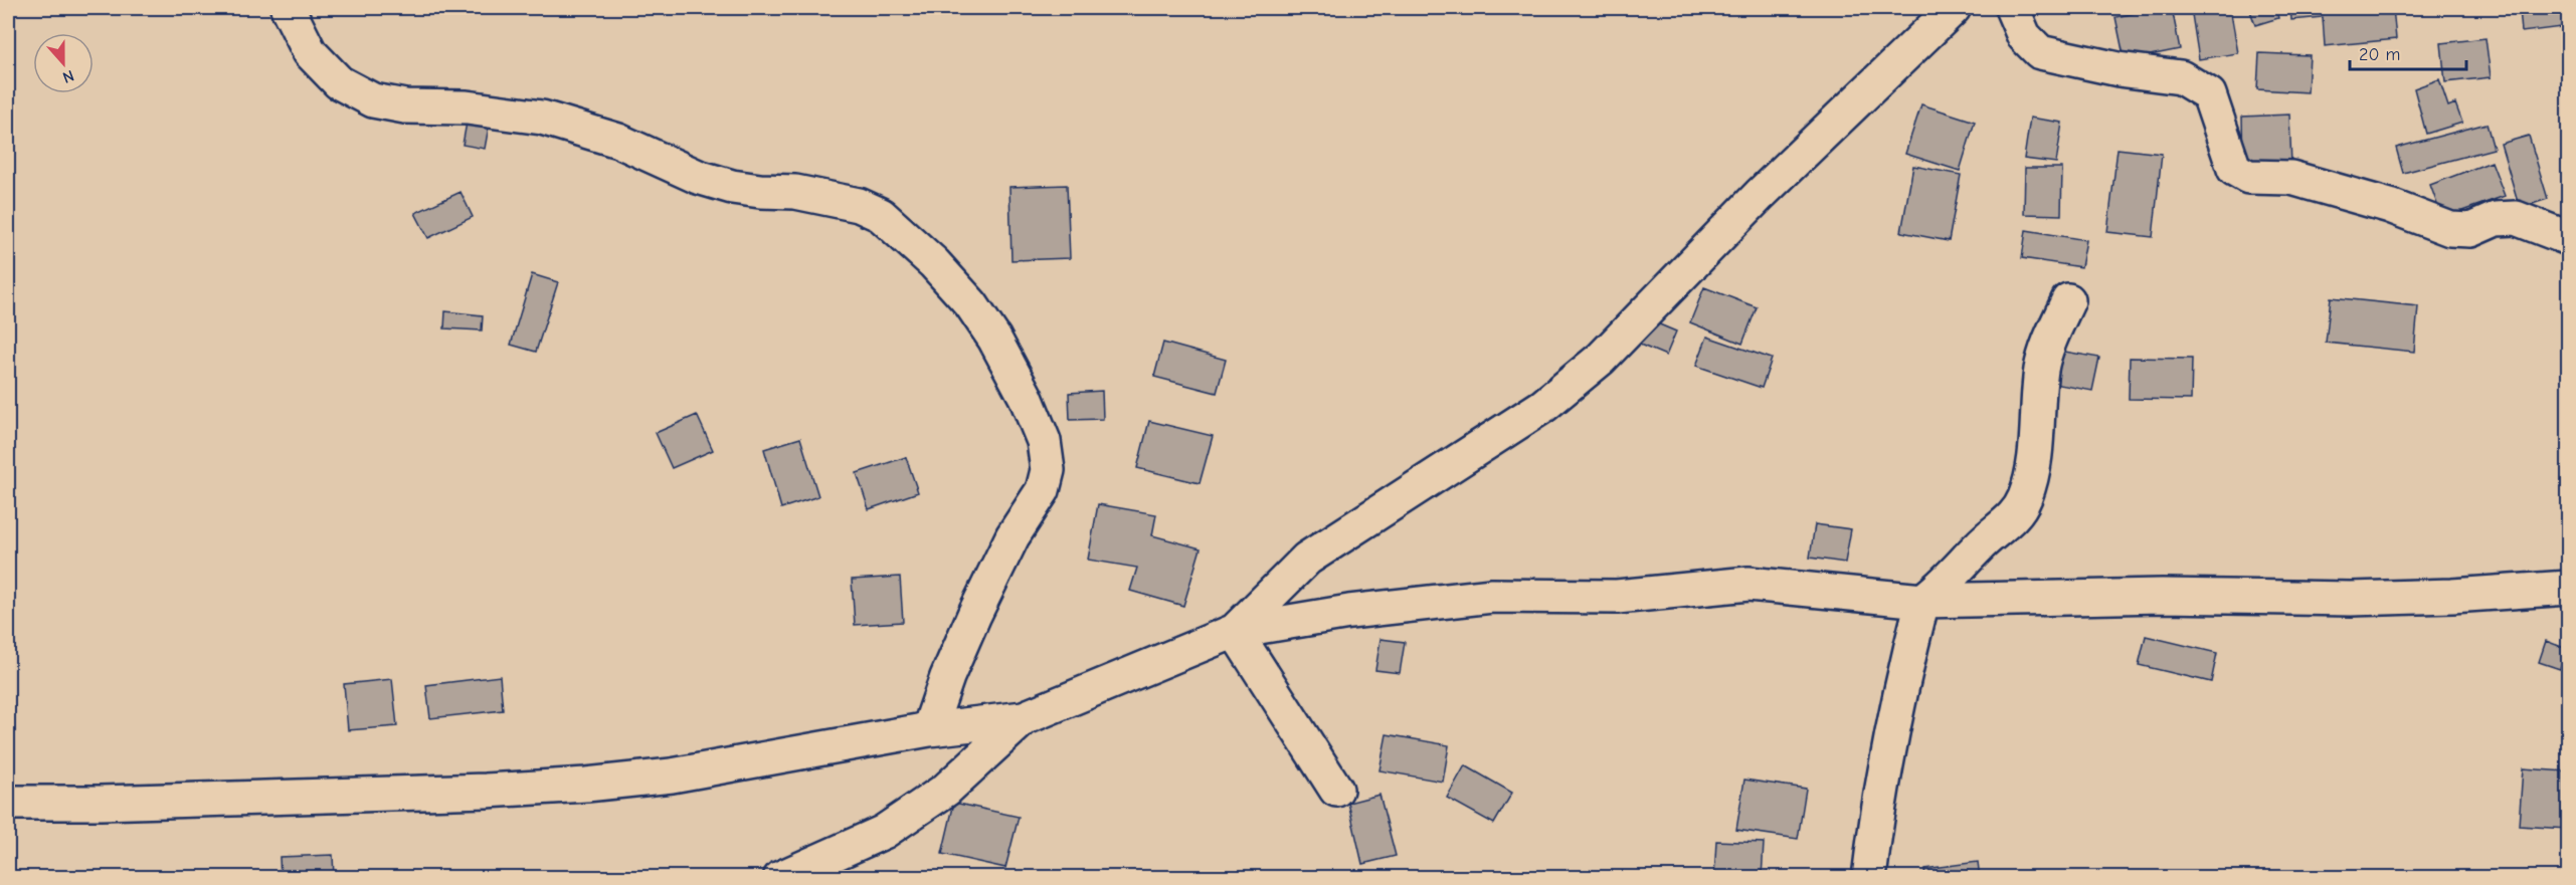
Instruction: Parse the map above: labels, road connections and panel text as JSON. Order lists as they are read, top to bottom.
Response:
{
  "scale_bar": "20 m",
  "north": "bottom"
}
